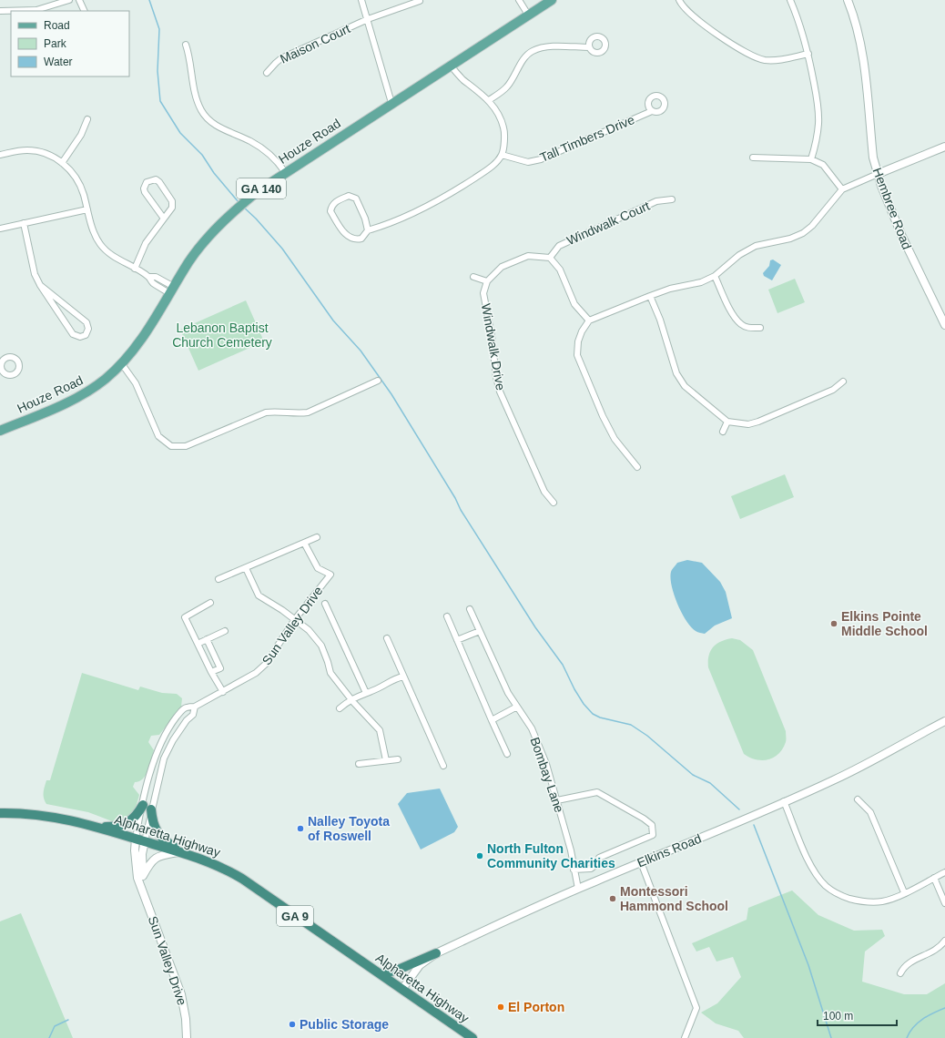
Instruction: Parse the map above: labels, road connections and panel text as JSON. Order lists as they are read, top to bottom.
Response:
{
  "streets": {
    "highway": ["Alpharetta Highway", "GA 9"],
    "main road": ["Houze Road", "GA 140"],
    "street": [
      "Maison Court",
      "Tall Timbers Drive",
      "Hembree Road",
      "Windwalk Court",
      "Windwalk Drive",
      "Sun Valley Drive",
      "Bombay Lane",
      "Elkins Road"
    ]
  },
  "crossings": [
    ["Sun Valley Drive", "Alpharetta Highway"],
    ["Bombay Lane", "Elkins Road"],
    ["Alpharetta Highway", "Elkins Road"]
  ],
  "parks": ["Lebanon Baptist Church Cemetery"],
  "places": [
    "Elkins Pointe Middle School",
    "Nalley Toyota of Roswell",
    "North Fulton Community Charities",
    "Montessori Hammond School",
    "El Porton",
    "Public Storage"
  ],
  "legend": ["Road", "Park", "Water"],
  "scale_bar": "100 m"
}
